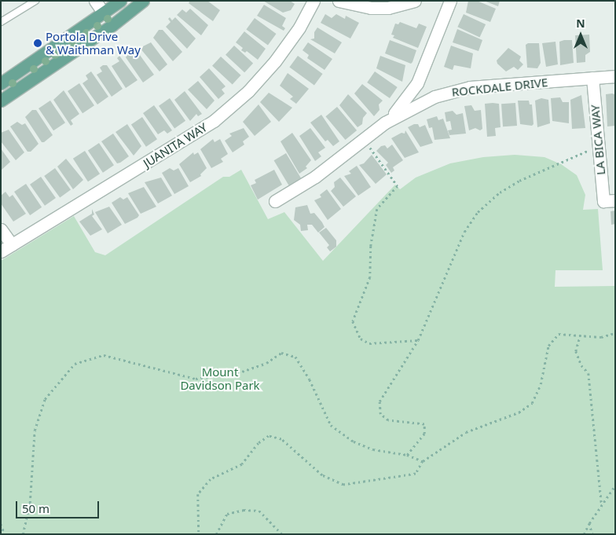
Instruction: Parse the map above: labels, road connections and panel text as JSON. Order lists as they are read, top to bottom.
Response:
{
  "streets": {
    "street": ["ROCKDALE DRIVE", "LA BICA WAY", "JUANITA WAY"]
  },
  "crossings": [
    ["ROCKDALE DRIVE", "LA BICA WAY"]
  ],
  "parks": ["Mount Davidson Park"],
  "places": ["Portola Drive & Waithman Way"],
  "scale_bar": "50 m",
  "north": "top"
}
